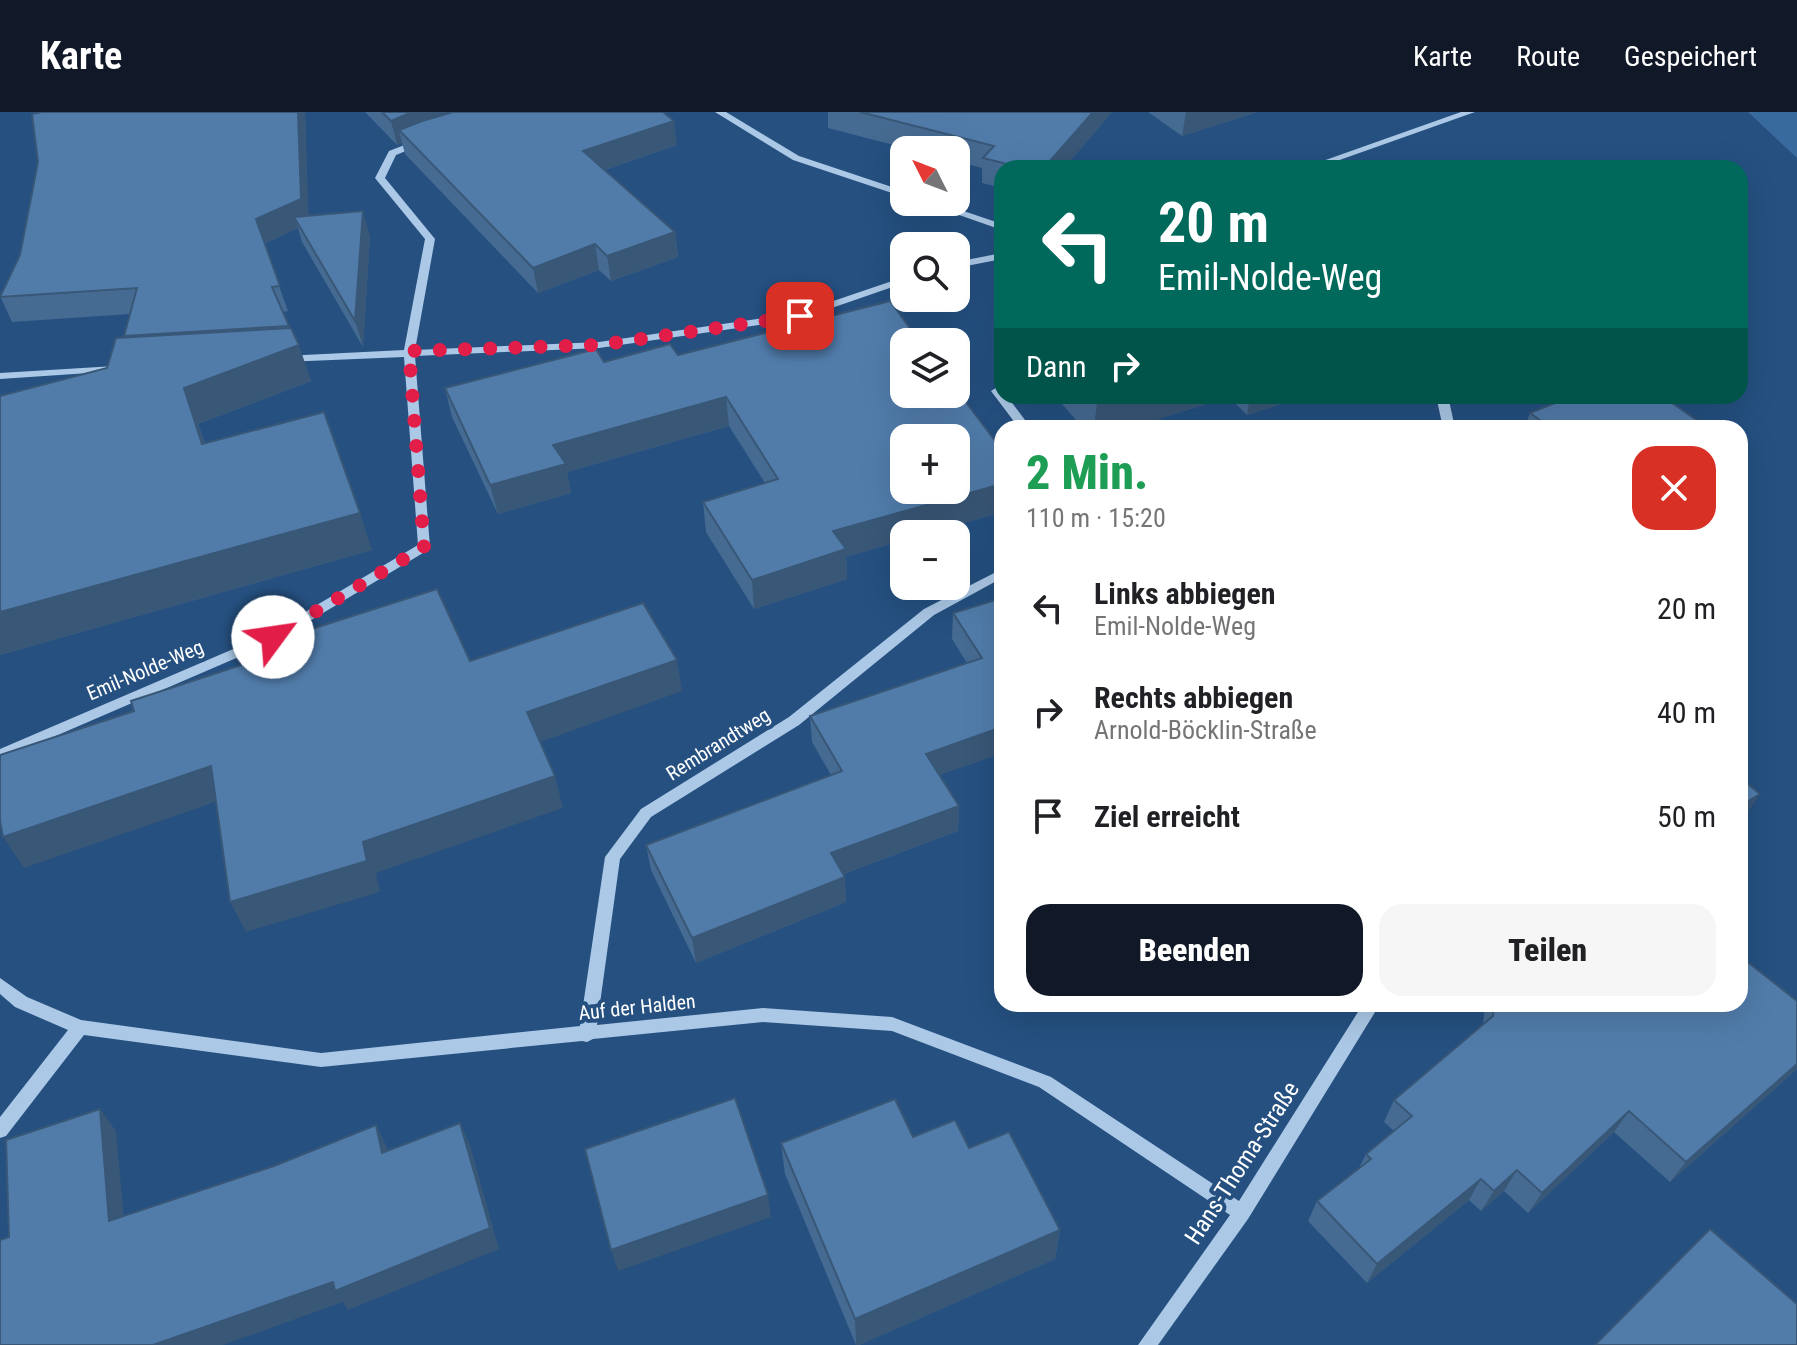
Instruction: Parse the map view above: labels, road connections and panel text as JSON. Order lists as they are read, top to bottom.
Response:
{
  "streets": {
    "street": [
      "Emil-Nolde-Weg",
      "Rembrandtweg",
      "Auf der Halden",
      "Hans-Thoma-Straße"
    ]
  },
  "crossings": [
    ["Rembrandtweg", "Auf der Halden"],
    ["Auf der Halden", "Hans-Thoma-Straße"]
  ],
  "north": "top left",
  "page": {
    "header": "Karte",
    "nav": ["Karte", "Route", "Gespeichert"],
    "map_buttons": ["+", "−"],
    "turn": ["20 m", "Emil-Nolde-Weg"],
    "then": "Dann",
    "heading": ["2 Min.", "110 m · 15:20"],
    "list": [
      {
        "name": "Links abbiegen",
        "note": "Emil-Nolde-Weg",
        "value": "20 m"
      },
      {
        "name": "Rechts abbiegen",
        "note": "Arnold-Böcklin-Straße",
        "value": "40 m"
      },
      {
        "name": "Ziel erreicht",
        "value": "50 m"
      }
    ],
    "buttons": ["Beenden", "Teilen"]
  }
}
